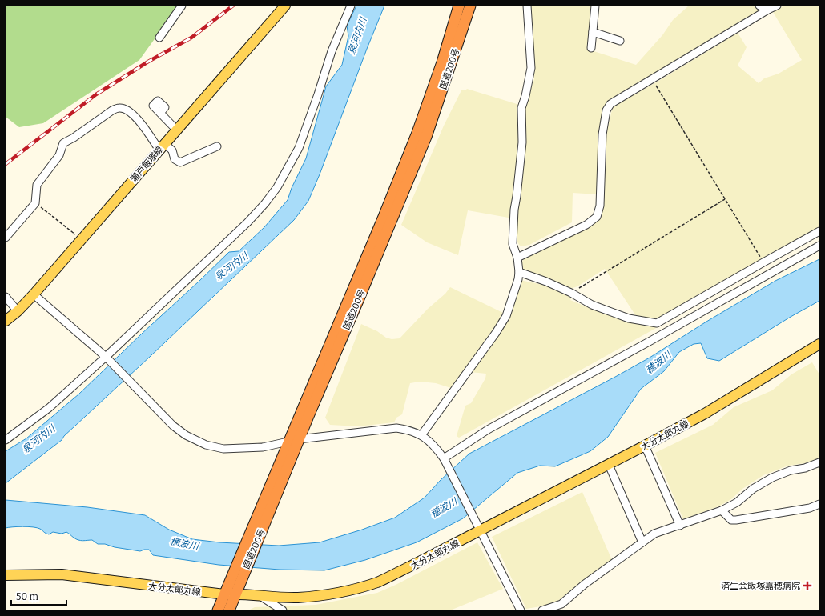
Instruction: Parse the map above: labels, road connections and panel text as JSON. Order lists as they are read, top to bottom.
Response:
{
  "streets": {
    "highway": ["国道200号"],
    "main road": ["瀬戸飯塚線", "大分太郎丸線"]
  },
  "crossings": [
    ["国道200号", "大分太郎丸線"]
  ],
  "water": ["泉河内川", "穂波川"],
  "places": {
    "health": ["済生会飯塚嘉穂病院"]
  },
  "scale_bar": "50 m"
}
